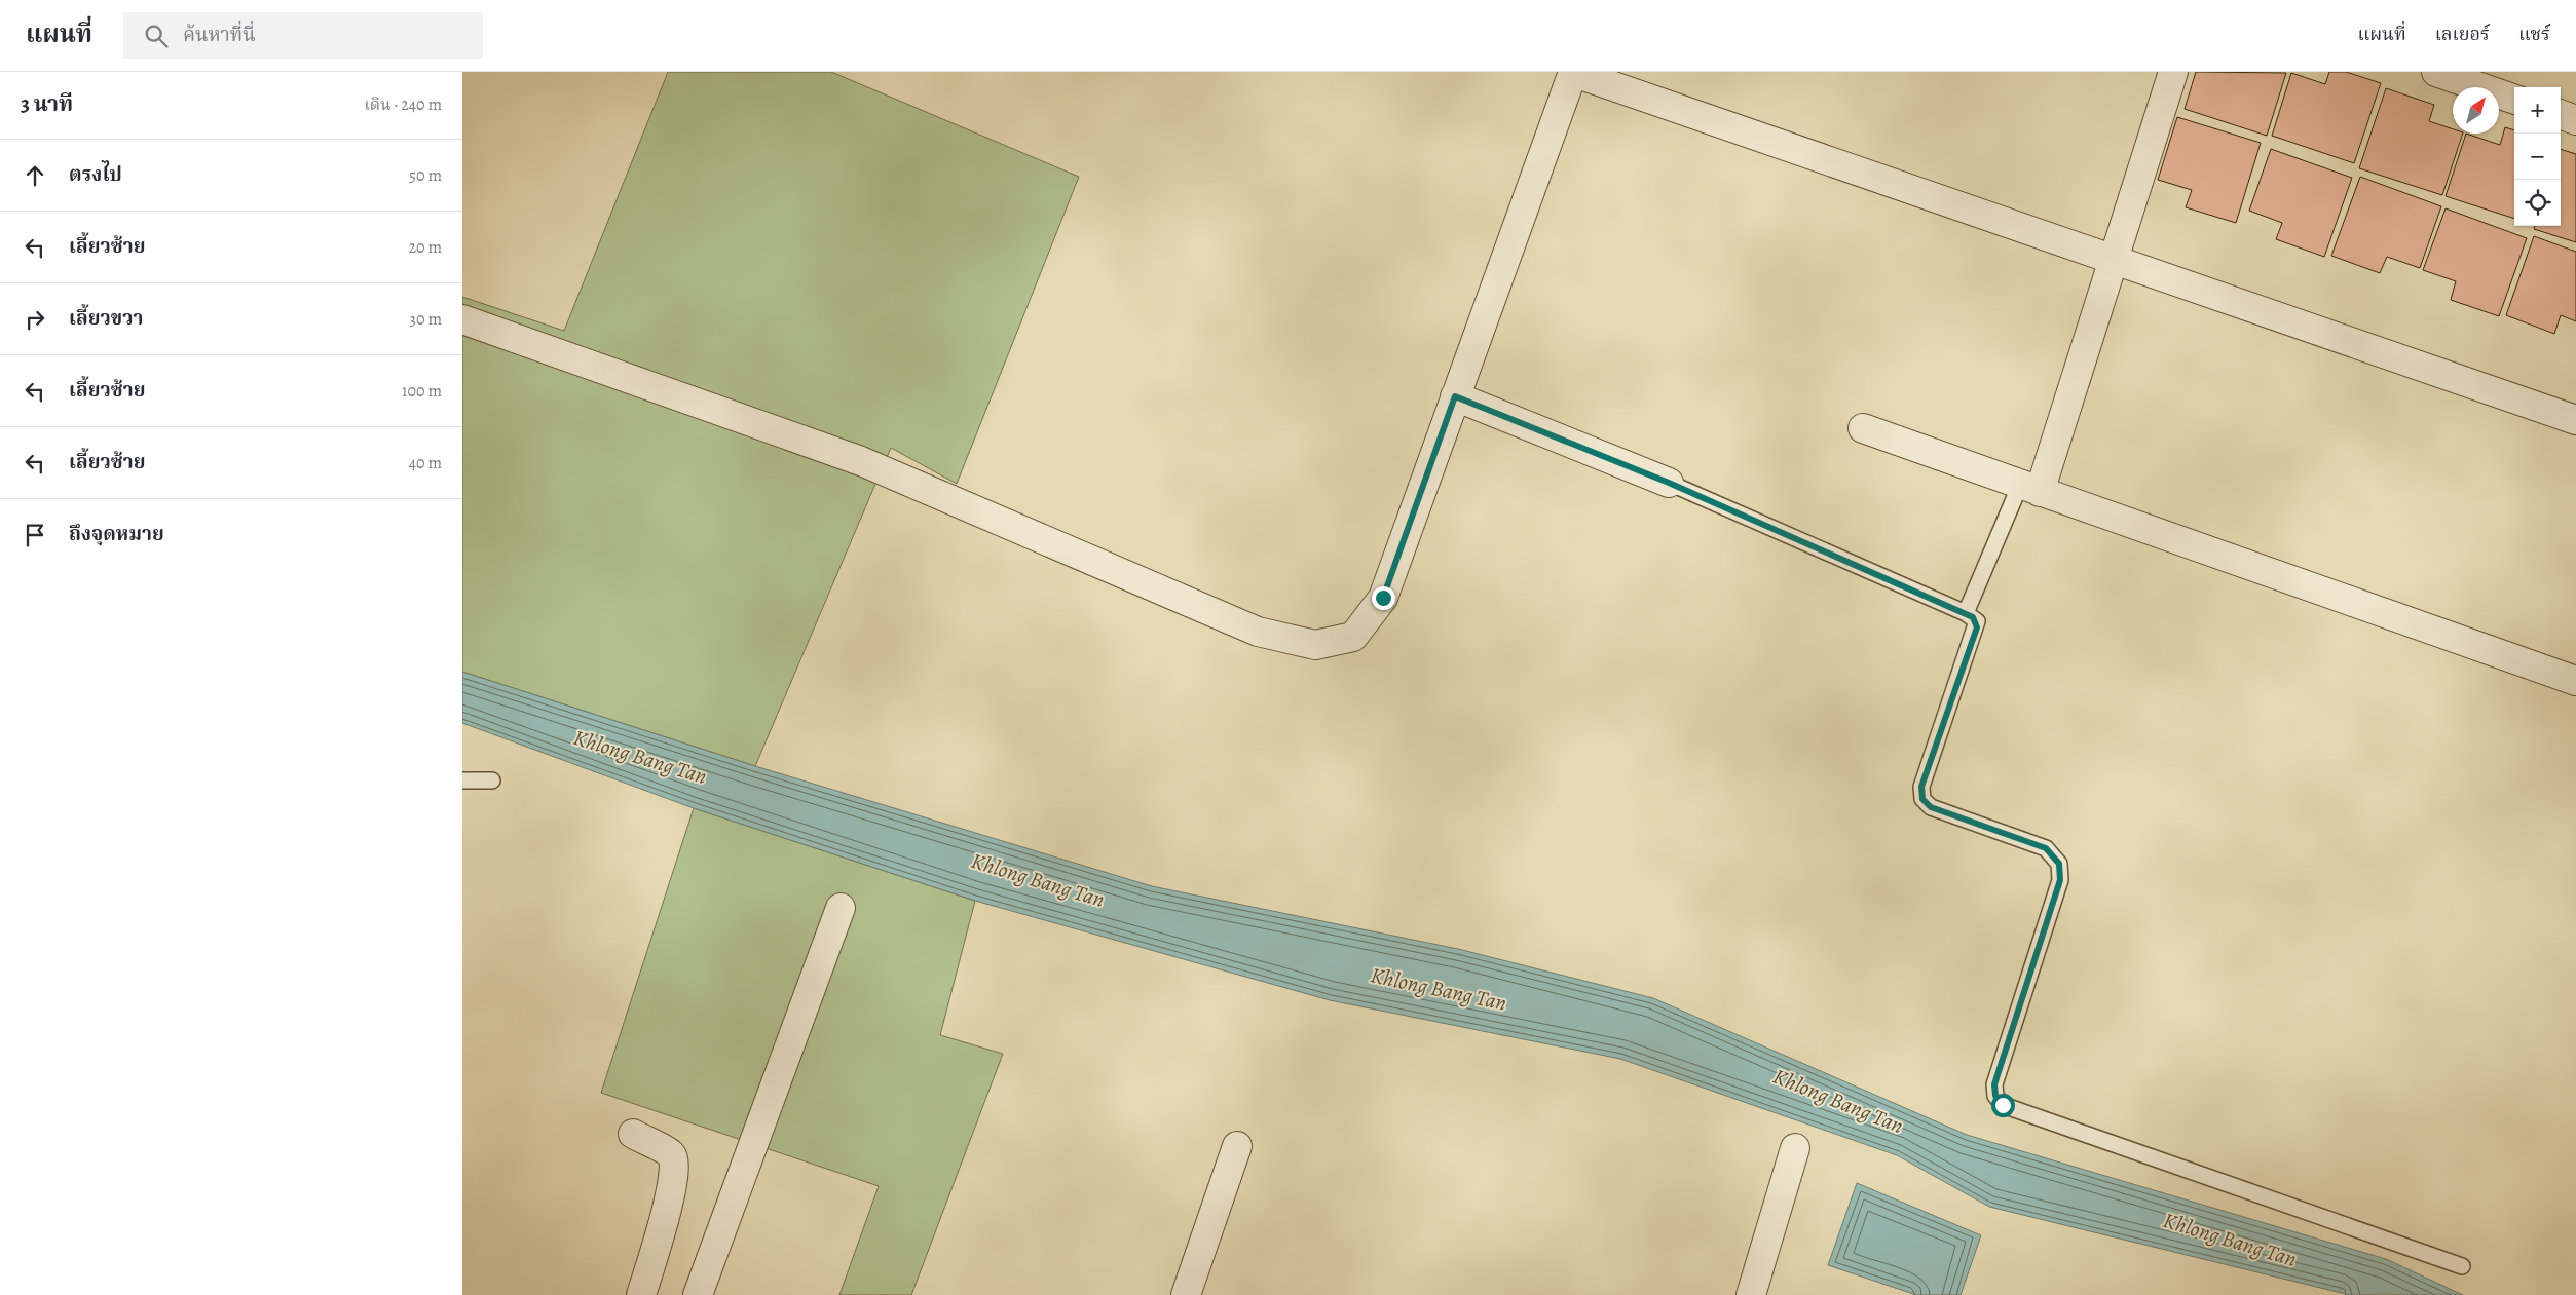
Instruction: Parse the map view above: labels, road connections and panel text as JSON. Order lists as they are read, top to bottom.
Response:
{
  "water": ["Khlong Bang Tan"],
  "north": "top right",
  "page": {
    "header": "แผนที่",
    "search": "ค้นหาที่นี่",
    "nav": ["แผนที่", "เลเยอร์", "แชร์"],
    "heading": ["3 นาที", "เดิน · 240 m"],
    "map_buttons": ["+", "−"],
    "list": [
      ["ตรงไป", "50 m"],
      ["เลี้ยวซ้าย", "20 m"],
      ["เลี้ยวขวา", "30 m"],
      ["เลี้ยวซ้าย", "100 m"],
      ["เลี้ยวซ้าย", "40 m"],
      "ถึงจุดหมาย"
    ]
  }
}
